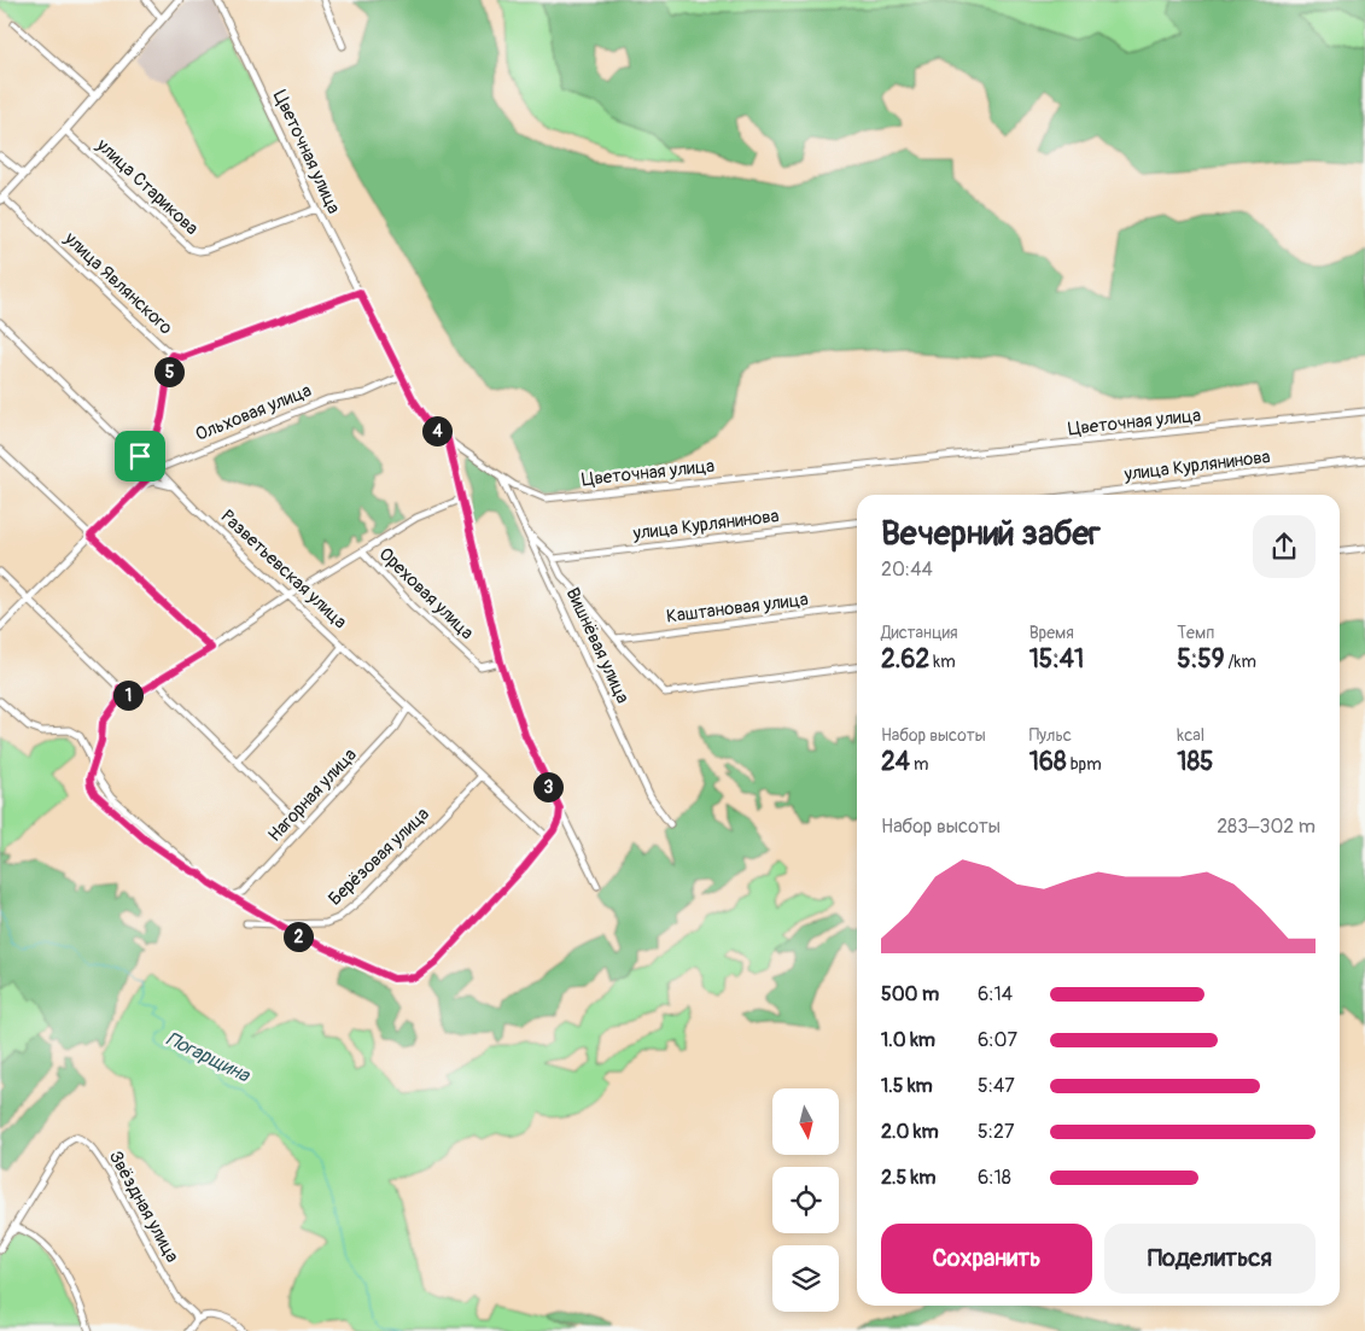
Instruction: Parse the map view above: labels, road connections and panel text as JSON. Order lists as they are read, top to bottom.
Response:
{
  "streets": {
    "street": [
      "Цветочная улица",
      "улица Старикова",
      "улица Являнского",
      "Ольховая улица",
      "улица Курлянинова",
      "Разветьевская улица",
      "Ореховая улица",
      "Каштановая улица",
      "Вишнёвая улица",
      "Нагорная улица",
      "Берёзовая улица",
      "Звёздная улица"
    ]
  },
  "crossings": [
    ["Цветочная улица", "улица Старикова"],
    ["Цветочная улица", "улица Являнского"],
    ["Цветочная улица", "Ольховая улица"],
    ["Цветочная улица", "Вишнёвая улица"],
    ["Ольховая улица", "Разветьевская улица"],
    ["Разветьевская улица", "Нагорная улица"],
    ["Разветьевская улица", "Берёзовая улица"]
  ],
  "water": ["Погарщина"],
  "north": "bottom",
  "page": {
    "pins": [
      "5",
      "4",
      "1",
      "3",
      "2"
    ],
    "heading": ["Вечерний забег", "20:44"],
    "stats": [
      ["Дистанция", "2.62 km"],
      ["Время", "15:41"],
      ["Темп", "5:59 /km"],
      ["Набор высоты", "24 m"],
      ["Пульс", "168 bpm"],
      ["kcal", "185"]
    ],
    "chart": ["Набор высоты", "283–302 m"],
    "list": [
      {
        "name": "500 m",
        "note": "6:14"
      },
      {
        "name": "1.0 km",
        "note": "6:07"
      },
      {
        "name": "1.5 km",
        "note": "5:47"
      },
      {
        "name": "2.0 km",
        "note": "5:27"
      },
      {
        "name": "2.5 km",
        "note": "6:18"
      }
    ],
    "buttons": ["Сохранить", "Поделиться"]
  }
}
